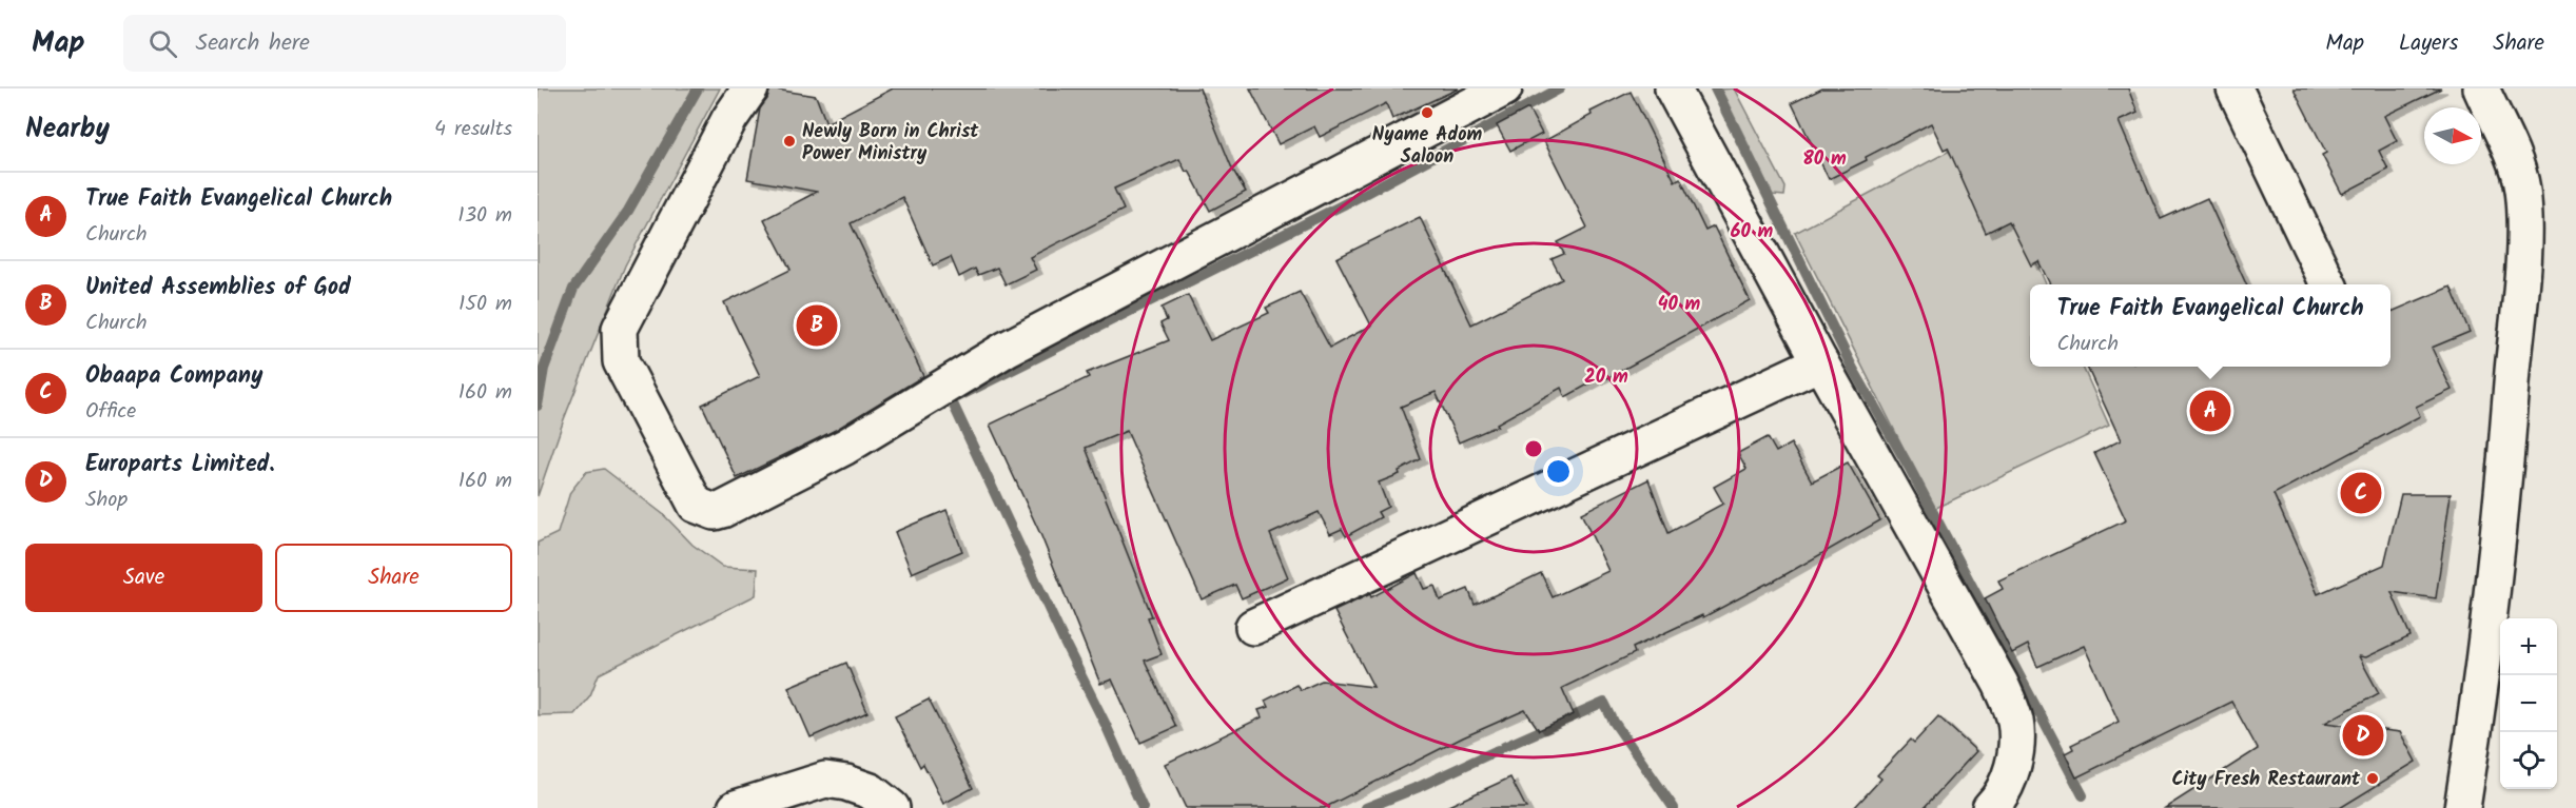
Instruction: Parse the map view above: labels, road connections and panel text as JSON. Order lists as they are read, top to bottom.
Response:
{
  "places": ["Nyame Adom Saloon", "Newly Born in Christ Power Ministry", "City Fresh Restaurant"],
  "north": "right",
  "page": {
    "header": "Map",
    "search": "Search here",
    "nav": ["Map", "Layers", "Share"],
    "heading": ["Nearby", "4 results"],
    "list": [
      {
        "mark": "A",
        "name": "True Faith Evangelical Church",
        "note": "Church",
        "value": "130 m"
      },
      {
        "mark": "B",
        "name": "United Assemblies of God",
        "note": "Church",
        "value": "150 m"
      },
      {
        "mark": "C",
        "name": "Obaapa Company",
        "note": "Office",
        "value": "160 m"
      },
      {
        "mark": "D",
        "name": "Europarts Limited.",
        "note": "Shop",
        "value": "160 m"
      }
    ],
    "popup": ["True Faith Evangelical Church", "Church"],
    "pins": [
      "B",
      "A",
      "C",
      "D"
    ],
    "buttons": ["Save", "Share"],
    "map_buttons": ["+", "−"]
  },
  "rings": [
    "80 m",
    "60 m",
    "40 m",
    "20 m"
  ]
}
